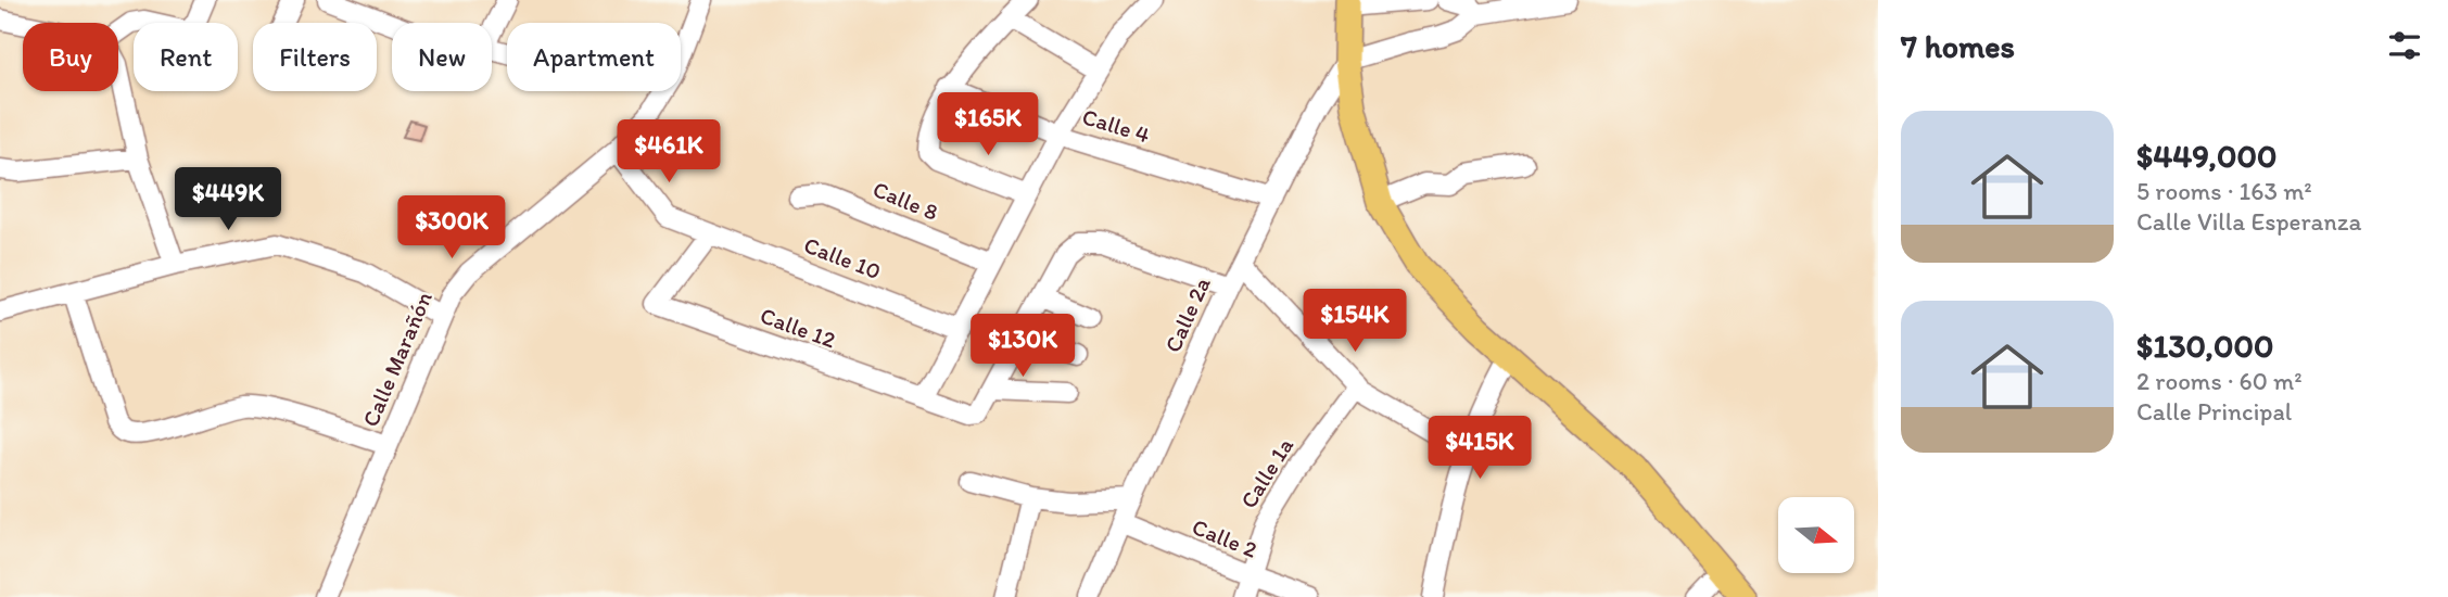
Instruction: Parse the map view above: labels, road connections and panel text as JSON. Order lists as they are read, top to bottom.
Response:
{
  "streets": {
    "street": [
      "Calle 4",
      "Calle 8",
      "Calle 10",
      "Calle 2a",
      "Calle 12",
      "Calle Marañón",
      "Calle 1a",
      "Calle 2"
    ]
  },
  "crossings": [
    ["Calle 4", "Calle 2a"],
    ["Calle 10", "Calle 12"],
    ["Calle 10", "Calle Marañón"],
    ["Calle 2a", "Calle 2"],
    ["Calle 1a", "Calle 2"]
  ],
  "north": "right",
  "page": {
    "heading": "7 homes",
    "chip": [
      "Buy",
      "Rent",
      "Filters",
      "New",
      "Apartment"
    ],
    "list": [
      {
        "name": "$449,000",
        "note": "5 rooms · 163 m² · Calle Villa Esperanza"
      },
      {
        "name": "$130,000",
        "note": "2 rooms · 60 m² · Calle Principal"
      }
    ],
    "price": [
      "$165K",
      "$461K",
      "$449K",
      "$300K",
      "$154K",
      "$130K",
      "$415K"
    ]
  }
}
